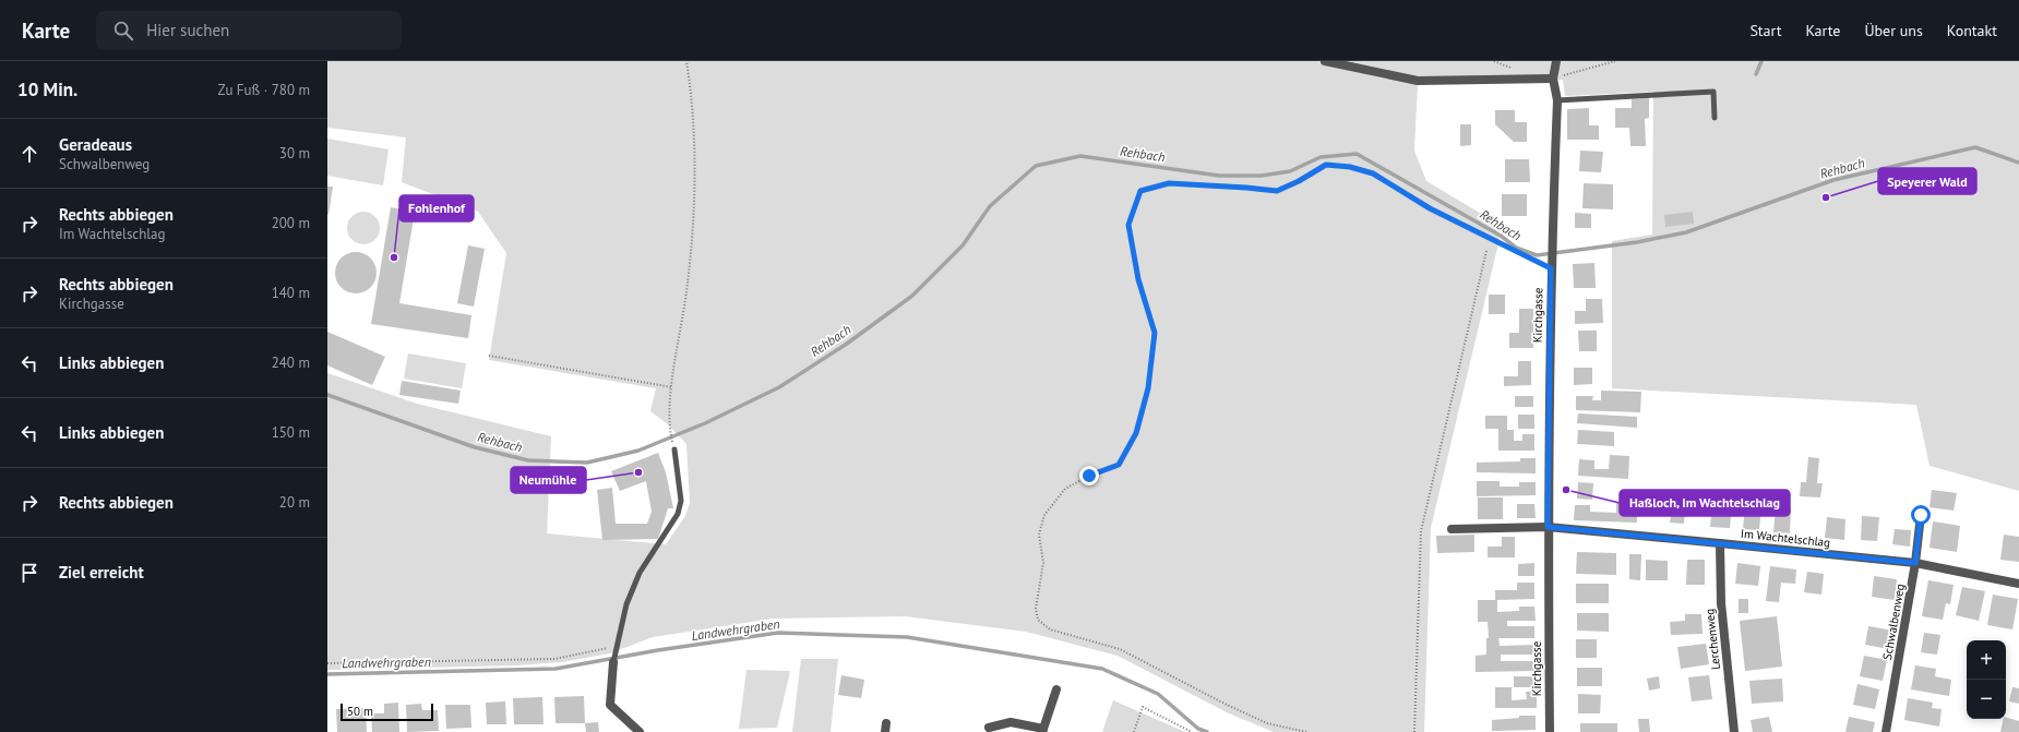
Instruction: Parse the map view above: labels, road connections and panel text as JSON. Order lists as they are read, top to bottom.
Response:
{
  "streets": {
    "street": [
      "Kirchgasse",
      "Im Wachtelschlag",
      "Schwalbenweg",
      "Lerchenweg"
    ]
  },
  "crossings": [
    ["Kirchgasse", "Im Wachtelschlag"],
    ["Im Wachtelschlag", "Schwalbenweg"],
    ["Im Wachtelschlag", "Lerchenweg"]
  ],
  "water": ["Rehbach", "Landwehrgraben"],
  "places": [
    "Speyerer Wald",
    "Fohlenhof",
    "Neumühle",
    "Haßloch, Im Wachtelschlag"
  ],
  "scale_bar": "50 m",
  "page": {
    "header": "Karte",
    "search": "Hier suchen",
    "nav": [
      "Start",
      "Karte",
      "Über uns",
      "Kontakt"
    ],
    "heading": ["10 Min.", "Zu Fuß · 780 m"],
    "list": [
      ["Geradeaus", "Schwalbenweg", "30 m"],
      ["Rechts abbiegen", "Im Wachtelschlag", "200 m"],
      ["Rechts abbiegen", "Kirchgasse", "140 m"],
      ["Links abbiegen", "240 m"],
      ["Links abbiegen", "150 m"],
      ["Rechts abbiegen", "20 m"],
      "Ziel erreicht"
    ],
    "map_buttons": ["+", "−"],
    "scale": "50 m"
  }
}
